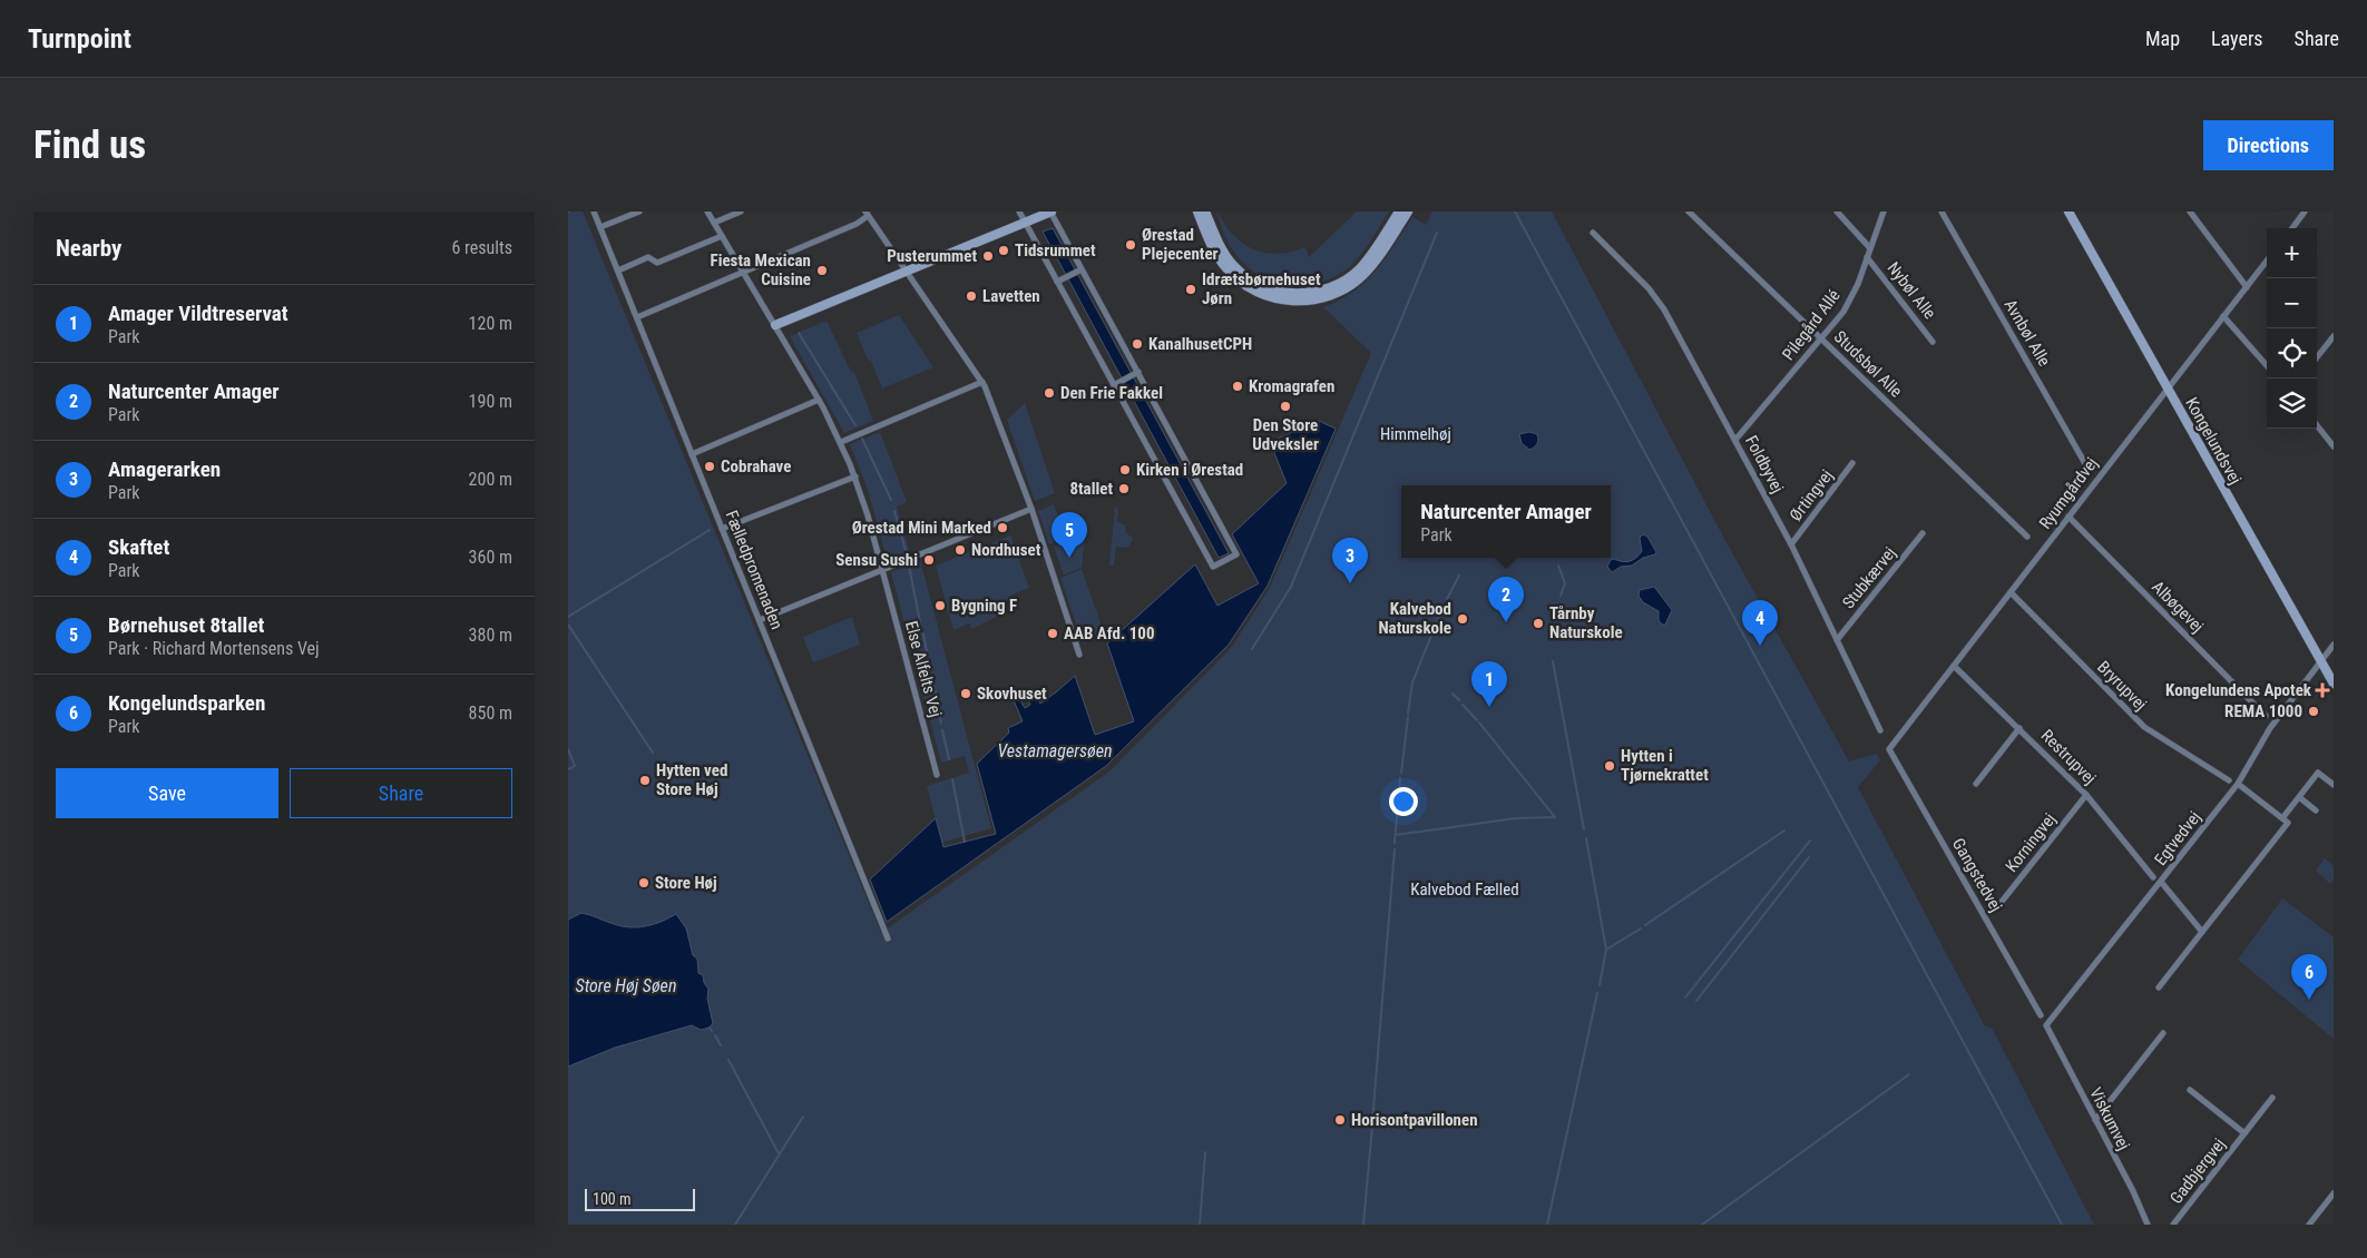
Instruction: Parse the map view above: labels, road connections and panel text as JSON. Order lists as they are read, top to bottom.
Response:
{
  "streets": {
    "street": [
      "Nybøl Alle",
      "Pilegård Allé",
      "Avnbøl Alle",
      "Studsbøl Alle",
      "Kongelundsvej",
      "Foldbyvej",
      "Ryumgårdvej",
      "Ørtingvej",
      "Fælledpromenaden",
      "Stubkærvej",
      "Albøgevej",
      "Else Alfelts Vej",
      "Bryrupvej",
      "Restrupvej",
      "Egtvedvej",
      "Korningvej",
      "Gangstedvej",
      "Viskumvej",
      "Gadbjergvej"
    ]
  },
  "crossings": [
    ["Nybøl Alle", "Pilegård Allé"],
    ["Pilegård Allé", "Studsbøl Alle"],
    ["Pilegård Allé", "Foldbyvej"],
    ["Kongelundsvej", "Ryumgårdvej"],
    ["Kongelundsvej", "Egtvedvej"],
    ["Foldbyvej", "Ørtingvej"],
    ["Foldbyvej", "Stubkærvej"],
    ["Ryumgårdvej", "Albøgevej"],
    ["Ryumgårdvej", "Bryrupvej"],
    ["Ryumgårdvej", "Restrupvej"],
    ["Ryumgårdvej", "Gangstedvej"],
    ["Restrupvej", "Korningvej"],
    ["Egtvedvej", "Viskumvej"]
  ],
  "water": ["Vestamagersøen", "Store Høj Søen"],
  "parks": ["Himmelhøj", "Kalvebod Fælled"],
  "places": {
    "other": [
      "Ørestad Plejecenter",
      "Tidsrummet",
      "Pusterummet",
      "Fiesta Mexican Cuisine",
      "Idrætsbørnehuset Jørn",
      "Lavetten",
      "KanalhusetCPH",
      "Kromagrafen",
      "Den Frie Fakkel",
      "Den Store Udveksler",
      "Cobrahave",
      "Kirken i Ørestad",
      "8tallet",
      "Ørestad Mini Marked",
      "Nordhuset",
      "Sensu Sushi",
      "Bygning F",
      "Kalvebod Naturskole",
      "Tårnby Naturskole",
      "AAB Afd. 100",
      "Skovhuset",
      "REMA 1000",
      "Hytten i Tjørnekrattet",
      "Hytten ved Store Høj",
      "Store Høj",
      "Horisontpavillonen"
    ],
    "health": ["Kongelundens Apotek"]
  },
  "scale_bar": "100 m",
  "page": {
    "header": "Turnpoint",
    "nav": ["Map", "Layers", "Share"],
    "buttons": [
      "Directions",
      ["Save", "Share"]
    ],
    "title": "Find us",
    "heading": ["Nearby", "6 results"],
    "map_buttons": ["+", "−"],
    "list": [
      {
        "mark": "1",
        "name": "Amager Vildtreservat",
        "note": "Park",
        "value": "120 m"
      },
      {
        "mark": "2",
        "name": "Naturcenter Amager",
        "note": "Park",
        "value": "190 m"
      },
      {
        "mark": "3",
        "name": "Amagerarken",
        "note": "Park",
        "value": "200 m"
      },
      {
        "mark": "4",
        "name": "Skaftet",
        "note": "Park",
        "value": "360 m"
      },
      {
        "mark": "5",
        "name": "Børnehuset 8tallet",
        "note": "Park · Richard Mortensens Vej",
        "value": "380 m"
      },
      {
        "mark": "6",
        "name": "Kongelundsparken",
        "note": "Park",
        "value": "850 m"
      }
    ],
    "popup": ["Naturcenter Amager", "Park"],
    "pins": [
      "5",
      "3",
      "2",
      "4",
      "1",
      "6"
    ],
    "scale": "100 m"
  }
}
